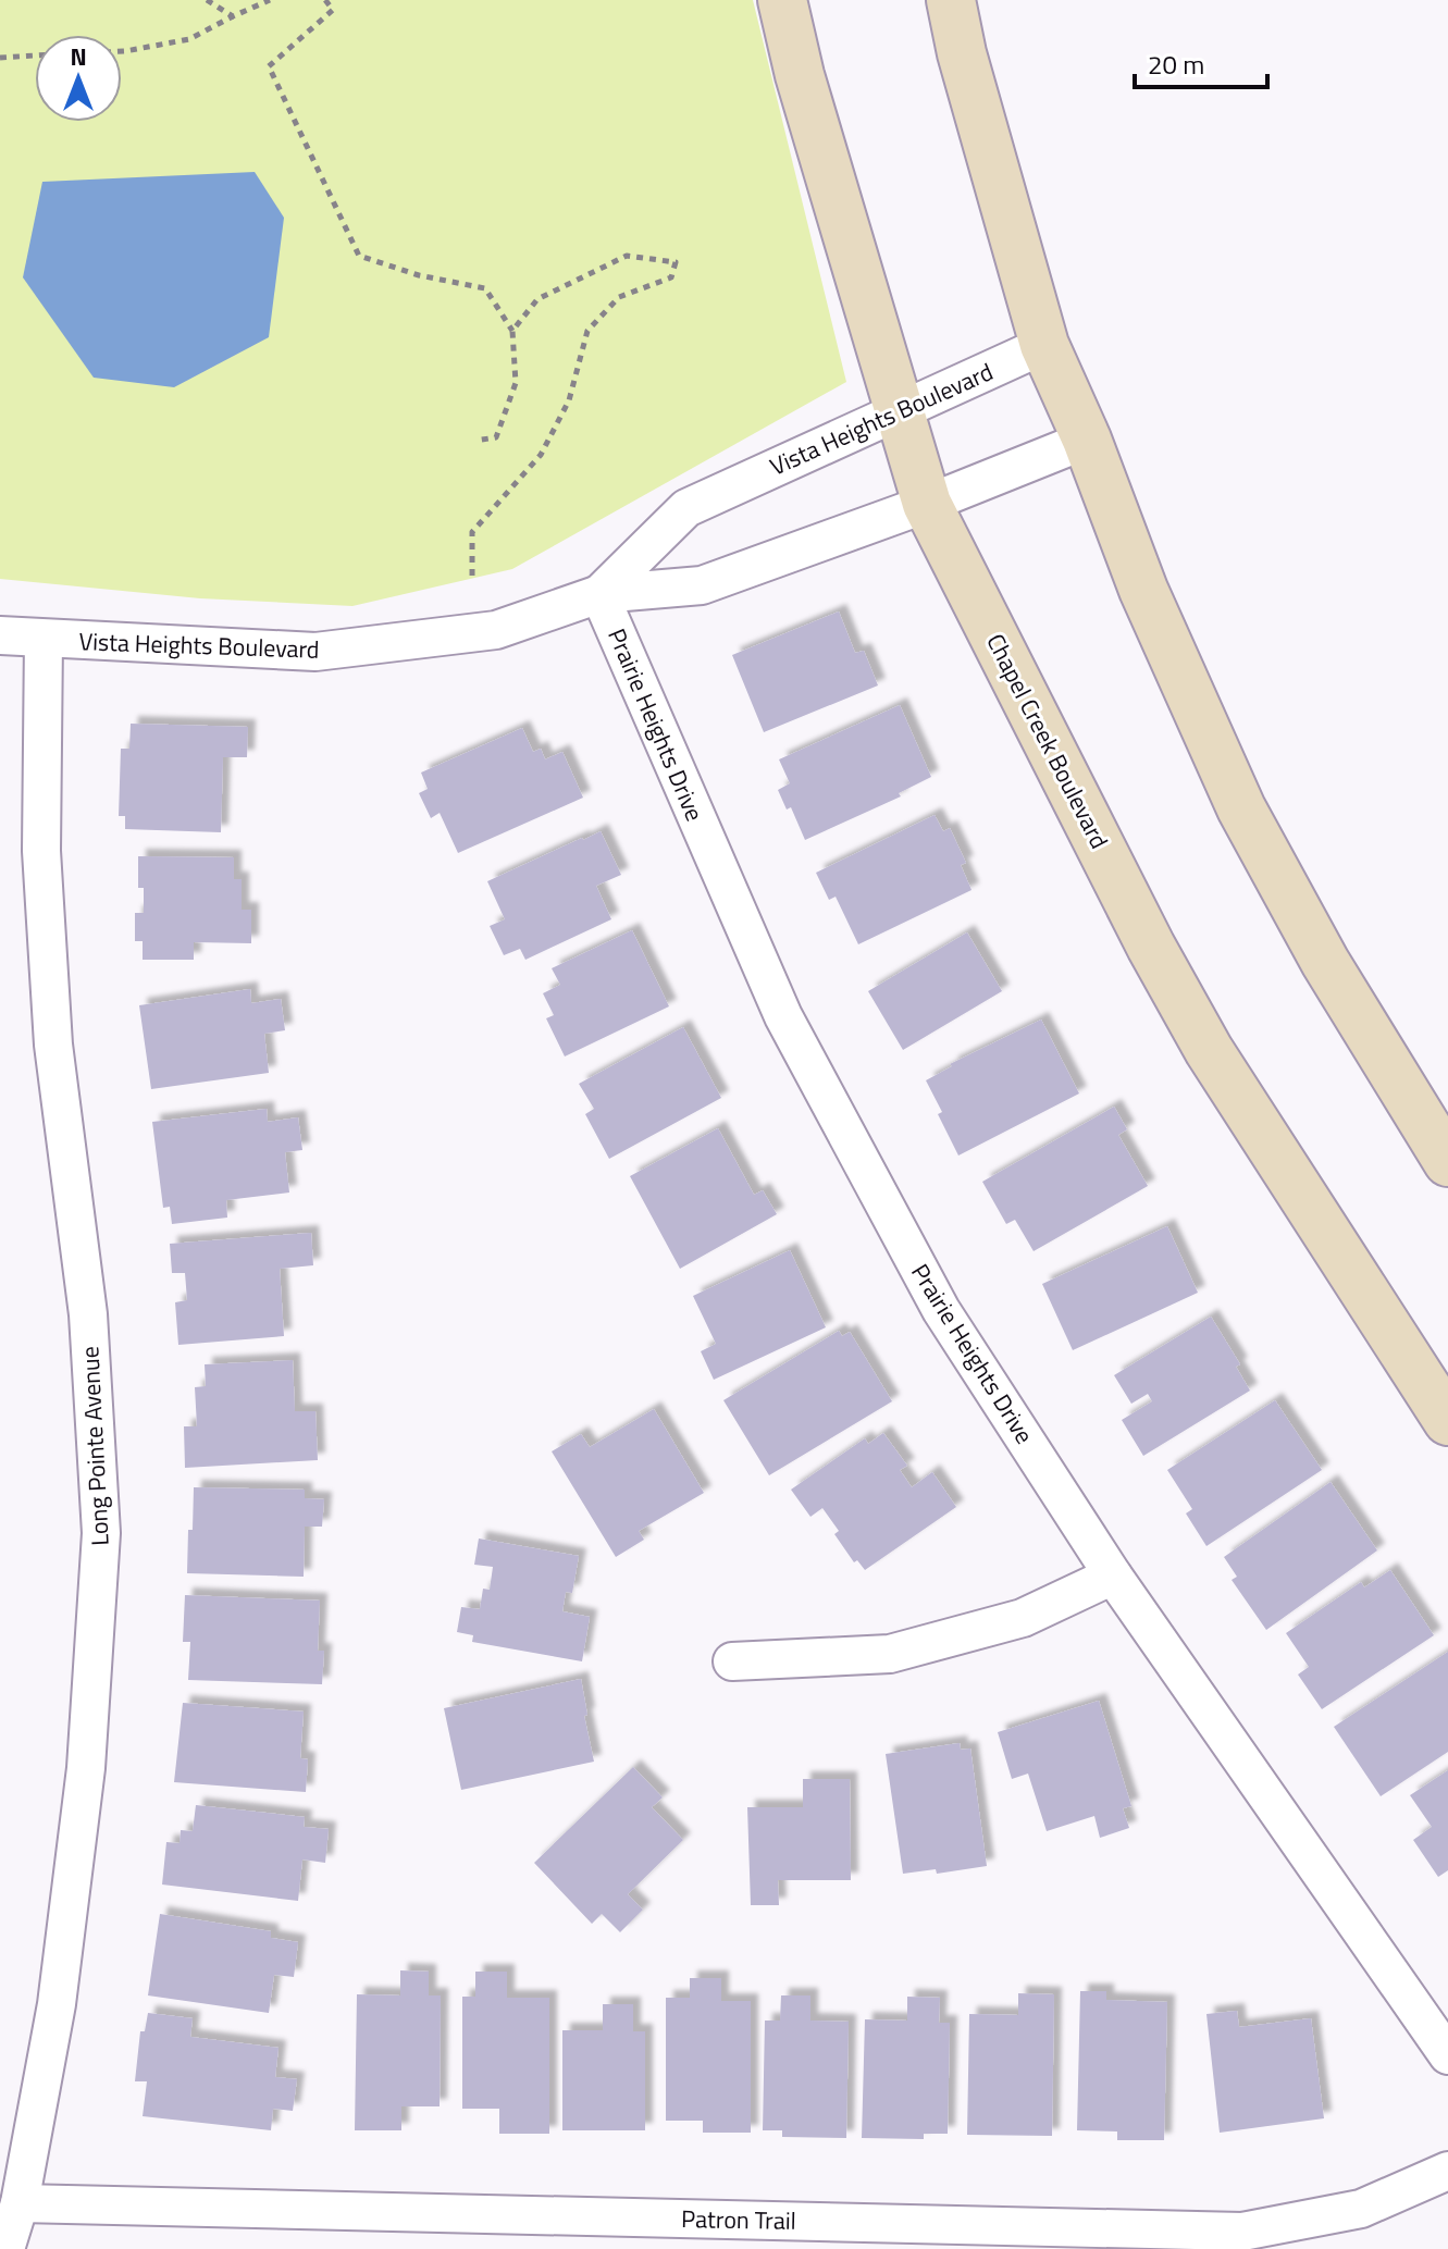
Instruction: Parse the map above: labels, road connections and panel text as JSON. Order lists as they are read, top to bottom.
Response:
{
  "streets": {
    "main road": ["Chapel Creek Boulevard"],
    "street": [
      "Vista Heights Boulevard",
      "Prairie Heights Drive",
      "Long Pointe Avenue",
      "Patron Trail"
    ]
  },
  "crossings": [
    ["Vista Heights Boulevard", "Prairie Heights Drive"],
    ["Vista Heights Boulevard", "Chapel Creek Boulevard"],
    ["Vista Heights Boulevard", "Long Pointe Avenue"],
    ["Long Pointe Avenue", "Patron Trail"]
  ],
  "scale_bar": "20 m",
  "north": "top"
}
